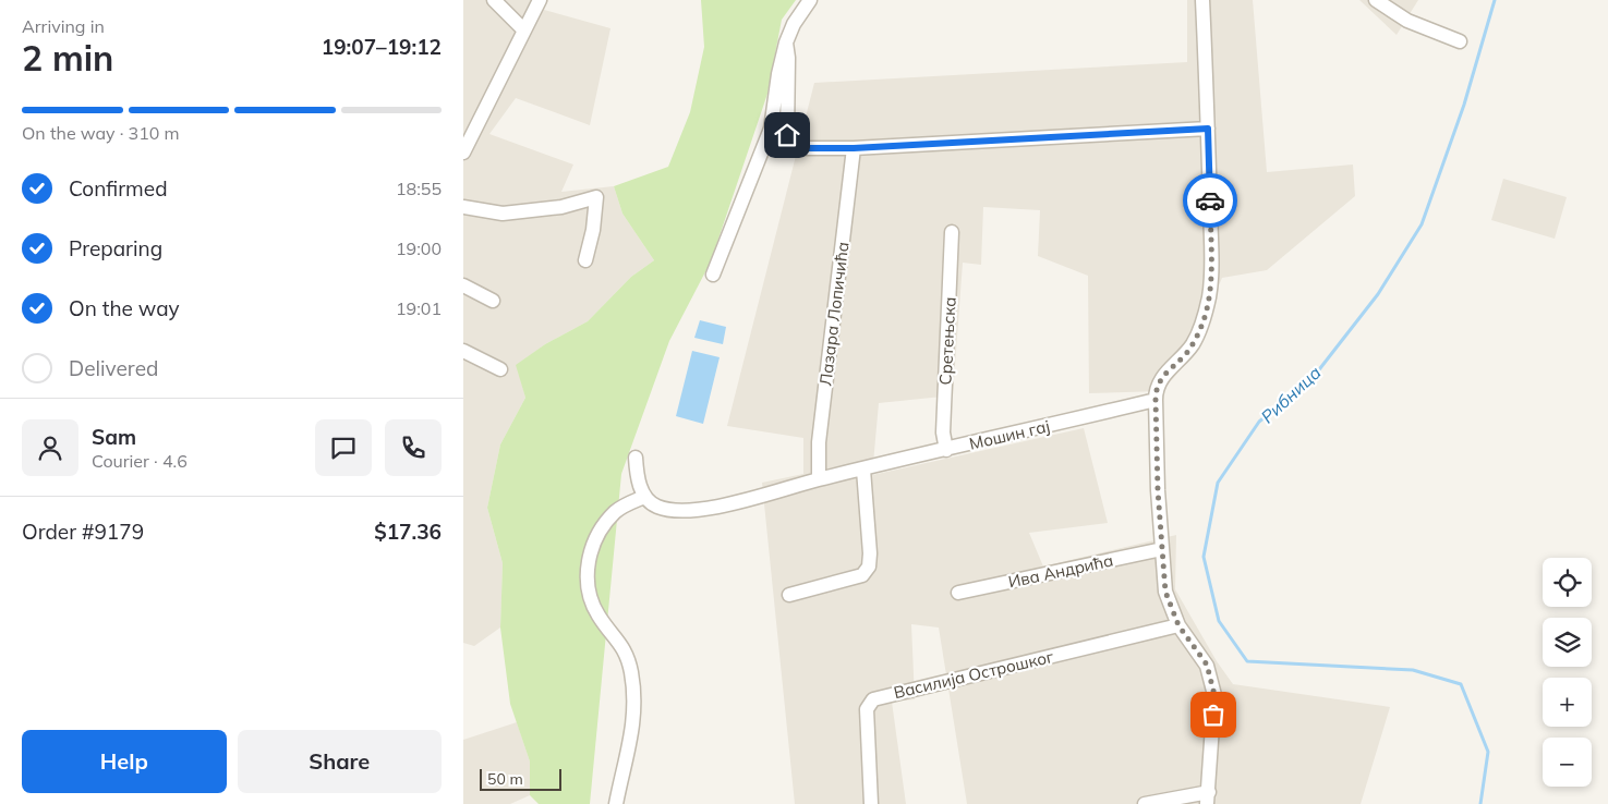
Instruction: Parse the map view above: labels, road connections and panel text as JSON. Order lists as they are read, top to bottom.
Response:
{
  "streets": {
    "street": [
      "Лазара Лопичића",
      "Сретењска",
      "Мошин гај",
      "Ива Андрића",
      "Василија Острошког"
    ]
  },
  "crossings": [
    ["Лазара Лопичића", "Мошин гај"],
    ["Сретењска", "Мошин гај"]
  ],
  "water": ["Рибница"],
  "scale_bar": "50 m",
  "page": {
    "heading": ["2 min", "Arriving in", "19:07–19:12"],
    "panel": [
      "Sam",
      "Courier · 4.6",
      "Order #9179",
      "$17.36"
    ],
    "bar": "On the way · 310 m",
    "list": [
      ["Confirmed", "18:55"],
      ["Preparing", "19:00"],
      ["On the way", "19:01"],
      "Delivered"
    ],
    "map_buttons": ["+", "−"],
    "buttons": ["Help", "Share"],
    "scale": "50 m"
  }
}
